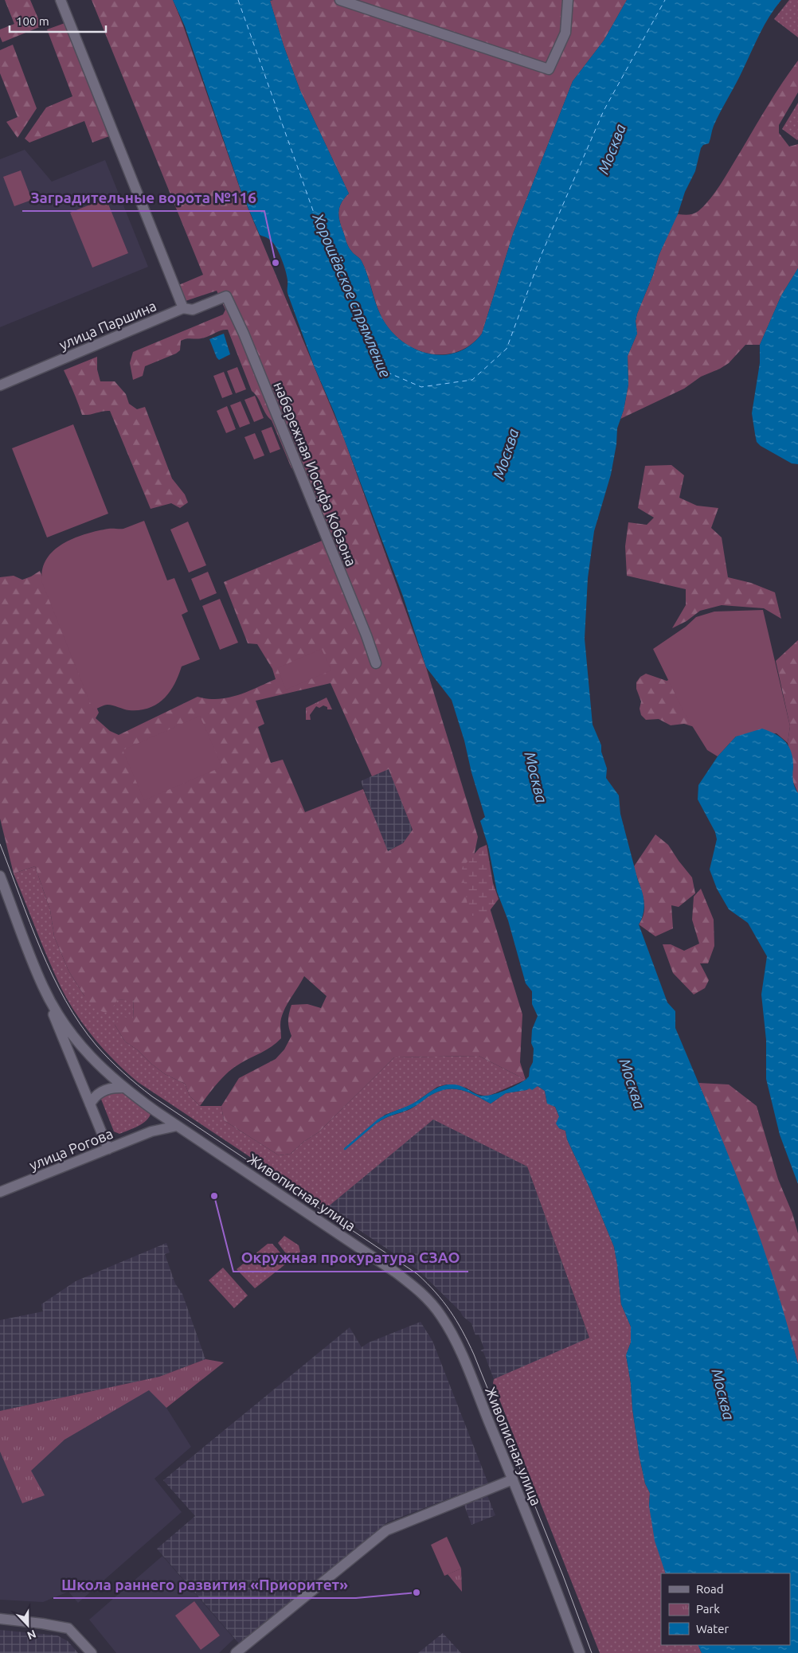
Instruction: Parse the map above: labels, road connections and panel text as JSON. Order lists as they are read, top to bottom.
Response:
{
  "streets": {
    "street": [
      "улица Паршина",
      "набережная Иосифа Кобзона",
      "улица Рогова",
      "Живописная улица"
    ]
  },
  "crossings": [
    ["улица Паршина", "набережная Иосифа Кобзона"],
    ["улица Рогова", "Живописная улица"]
  ],
  "water": ["Москва", "Хорошёвское спрямление"],
  "places": ["Заградительные ворота №116", "Окружная прокуратура СЗАО", "Школа раннего развития «Приоритет»"],
  "legend": ["Road", "Park", "Water"],
  "scale_bar": "100 m",
  "north": "bottom"
}
